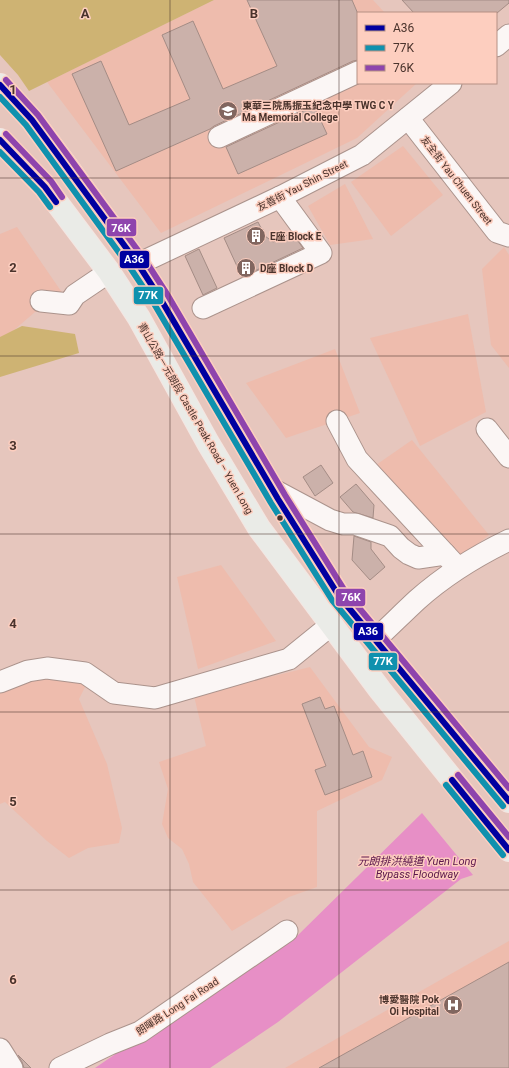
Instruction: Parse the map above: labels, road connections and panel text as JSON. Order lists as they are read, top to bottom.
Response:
{
  "streets": {
    "main road": ["青山公路－元朗段 Castle Peak Road – Yuen Long"],
    "street": ["友全街 Yau Chuen Street", "友善街 Yau Shin Street", "朗暉路 Long Fai Road"]
  },
  "crossings": [
    ["友全街 Yau Chuen Street", "友善街 Yau Shin Street"]
  ],
  "water": ["元朗排洪繞道 Yuen Long Bypass Floodway"],
  "places": {
    "school or university": ["東華三院馬振玉紀念中學 TWG C Y Ma Memorial College"],
    "building": ["E座 Block E", "D座 Block D"],
    "hospital": ["博愛醫院 Pok Oi Hospital"]
  },
  "lines": ["transit line 76K", "transit line A36", "transit line 77K"],
  "legend": ["A36", "77K", "76K"],
  "grid": {
    "columns": ["A", "B"],
    "rows": [
      "1",
      "2",
      "3",
      "4",
      "5",
      "6"
    ]
  }
}
